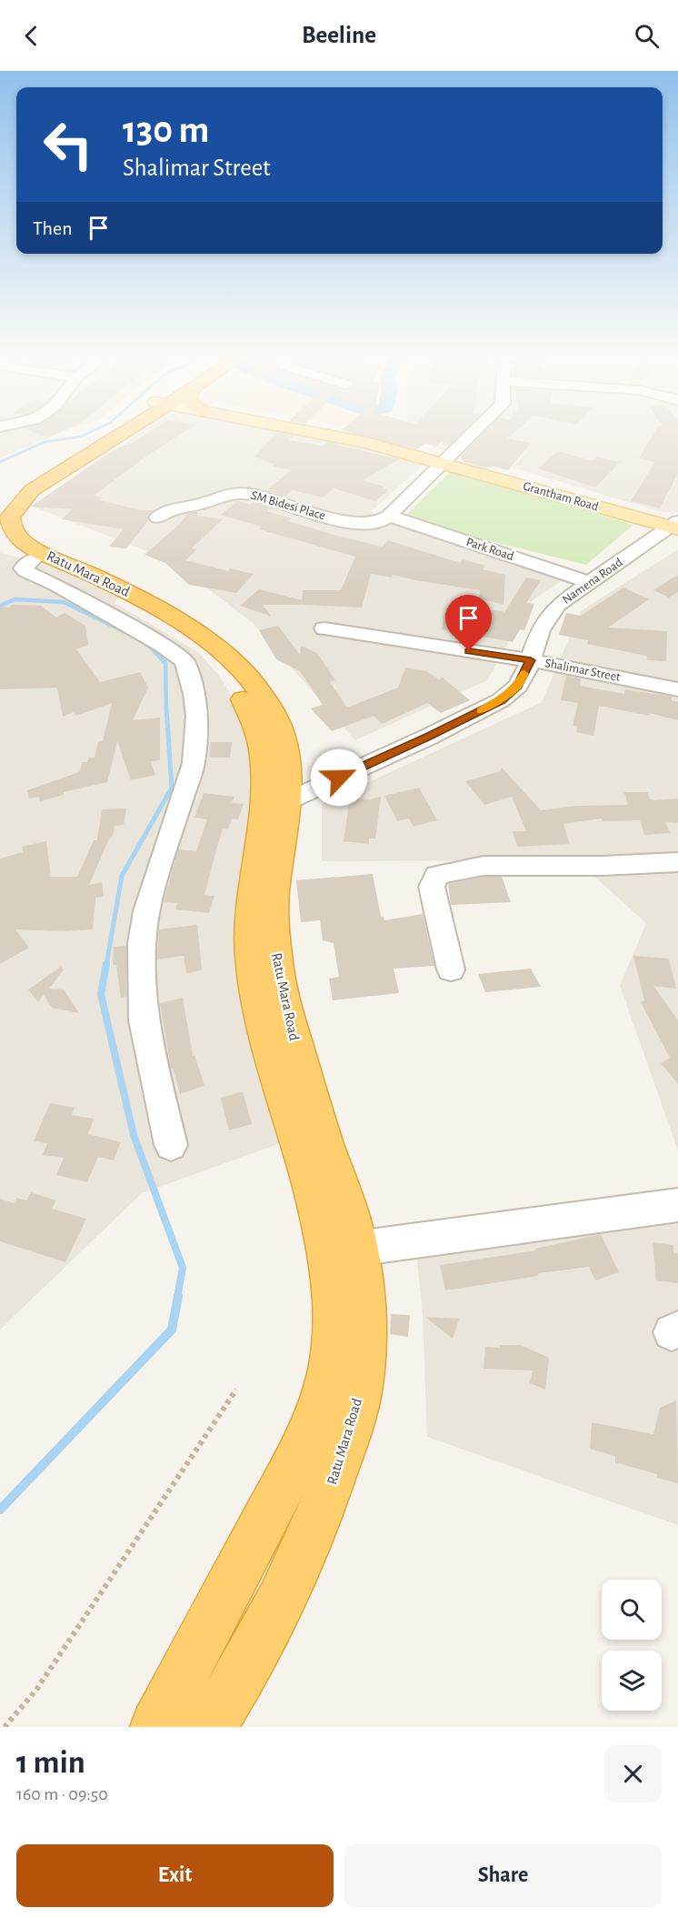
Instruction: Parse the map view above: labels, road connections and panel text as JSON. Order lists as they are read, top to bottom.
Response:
{
  "streets": {
    "highway": ["Ratu Mara Road"],
    "main road": ["Grantham Road"],
    "street": [
      "SM Bidesi Place",
      "Park Road",
      "Namena Road",
      "Shalimar Street"
    ]
  },
  "crossings": [
    ["Grantham Road", "Namena Road"],
    ["SM Bidesi Place", "Park Road"],
    ["Park Road", "Namena Road"],
    ["Ratu Mara Road", "Namena Road"],
    ["Namena Road", "Shalimar Street"]
  ],
  "page": {
    "header": "Beeline",
    "turn": ["130 m", "Shalimar Street"],
    "then": "Then",
    "heading": ["1 min", "160 m · 09:50"],
    "buttons": ["Exit", "Share"]
  }
}
